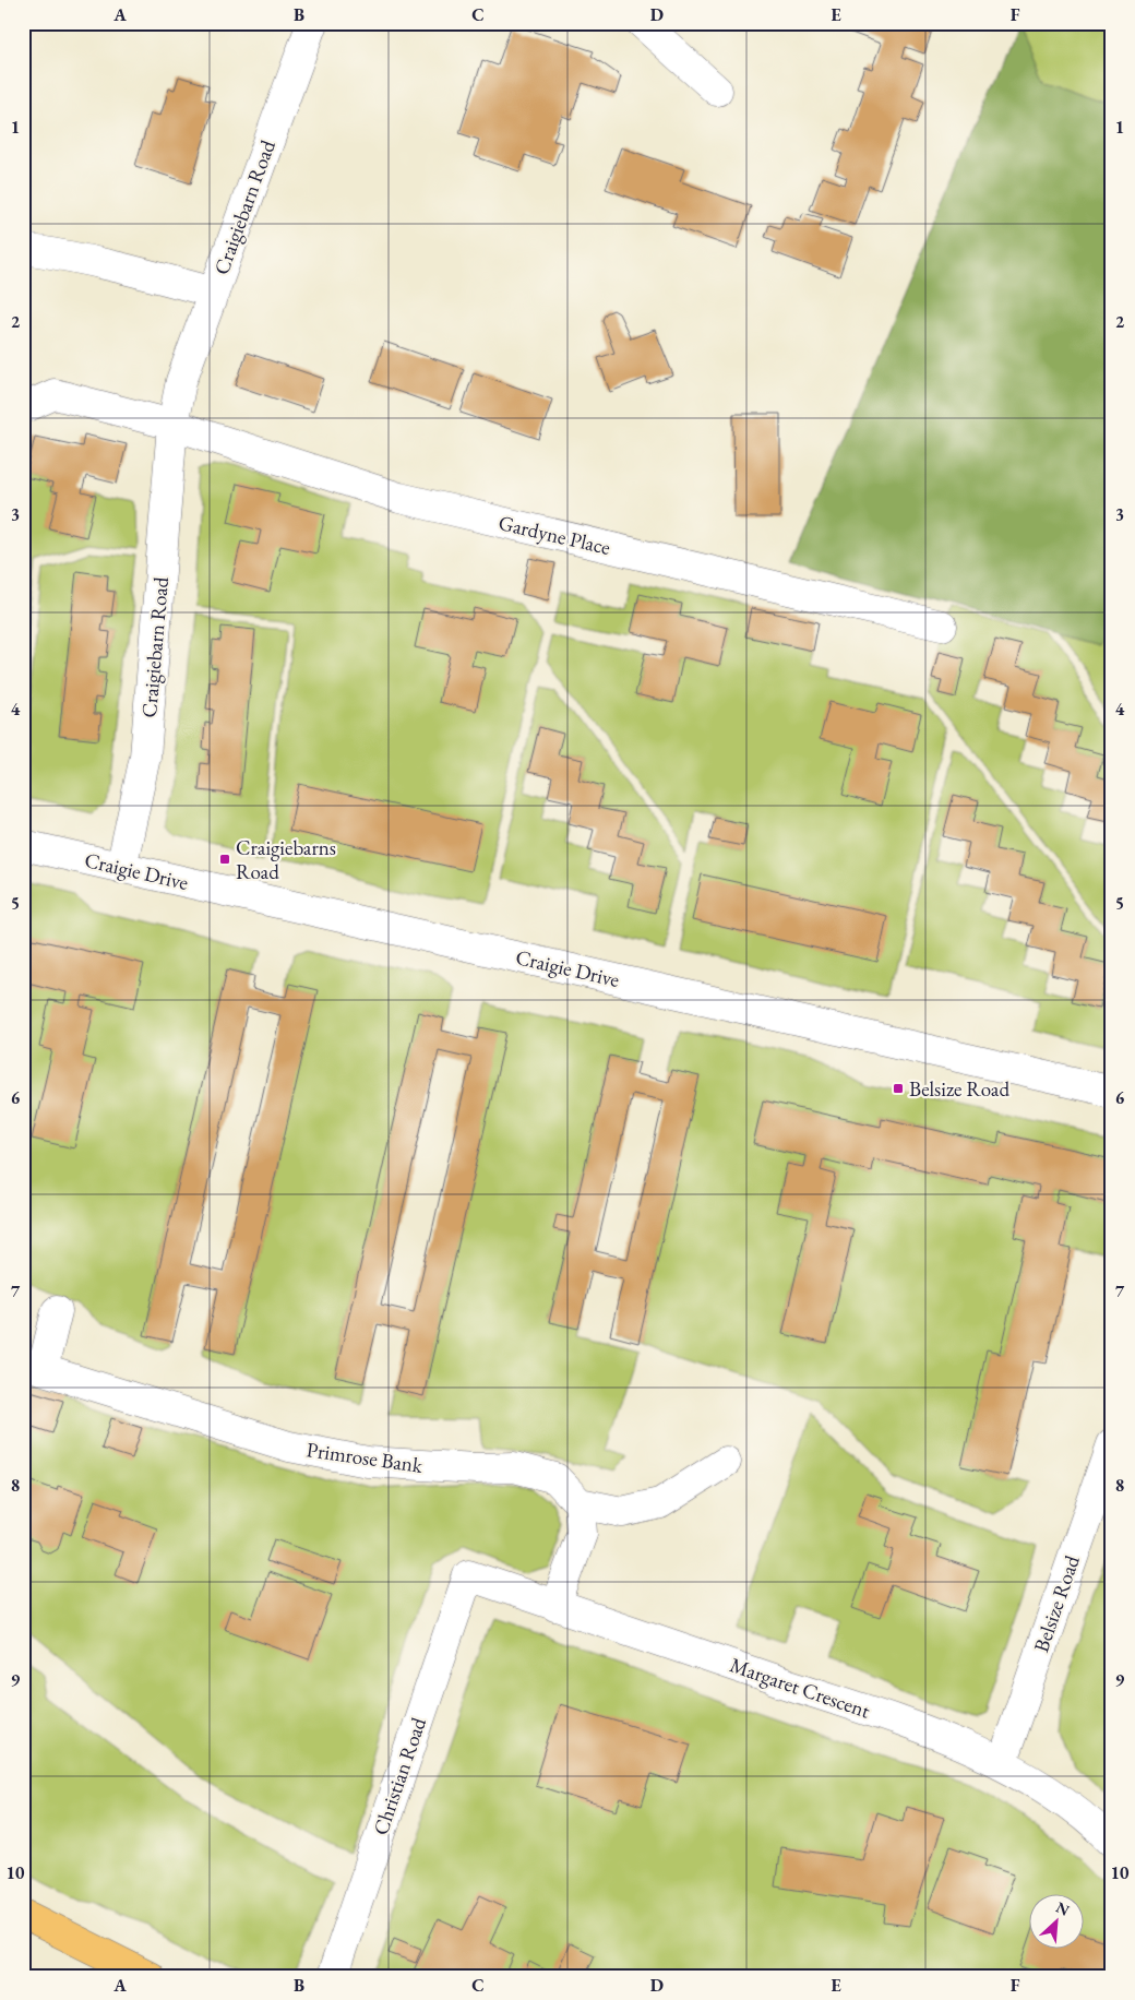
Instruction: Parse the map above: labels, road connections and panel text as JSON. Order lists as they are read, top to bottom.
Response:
{
  "streets": {
    "street": [
      "Craigiebarn Road",
      "Gardyne Place",
      "Craigie Drive",
      "Primrose Bank",
      "Belsize Road",
      "Margaret Crescent",
      "Christian Road"
    ]
  },
  "crossings": [
    ["Craigiebarn Road", "Gardyne Place"],
    ["Craigiebarn Road", "Craigie Drive"],
    ["Belsize Road", "Margaret Crescent"],
    ["Margaret Crescent", "Christian Road"]
  ],
  "places": {
    "transit": ["Craigiebarns Road", "Belsize Road"]
  },
  "north": "top right",
  "grid": {
    "columns": [
      "A",
      "B",
      "C",
      "D",
      "E",
      "F"
    ],
    "rows": [
      "1",
      "2",
      "3",
      "4",
      "5",
      "6",
      "7",
      "8",
      "9",
      "10"
    ]
  }
}
